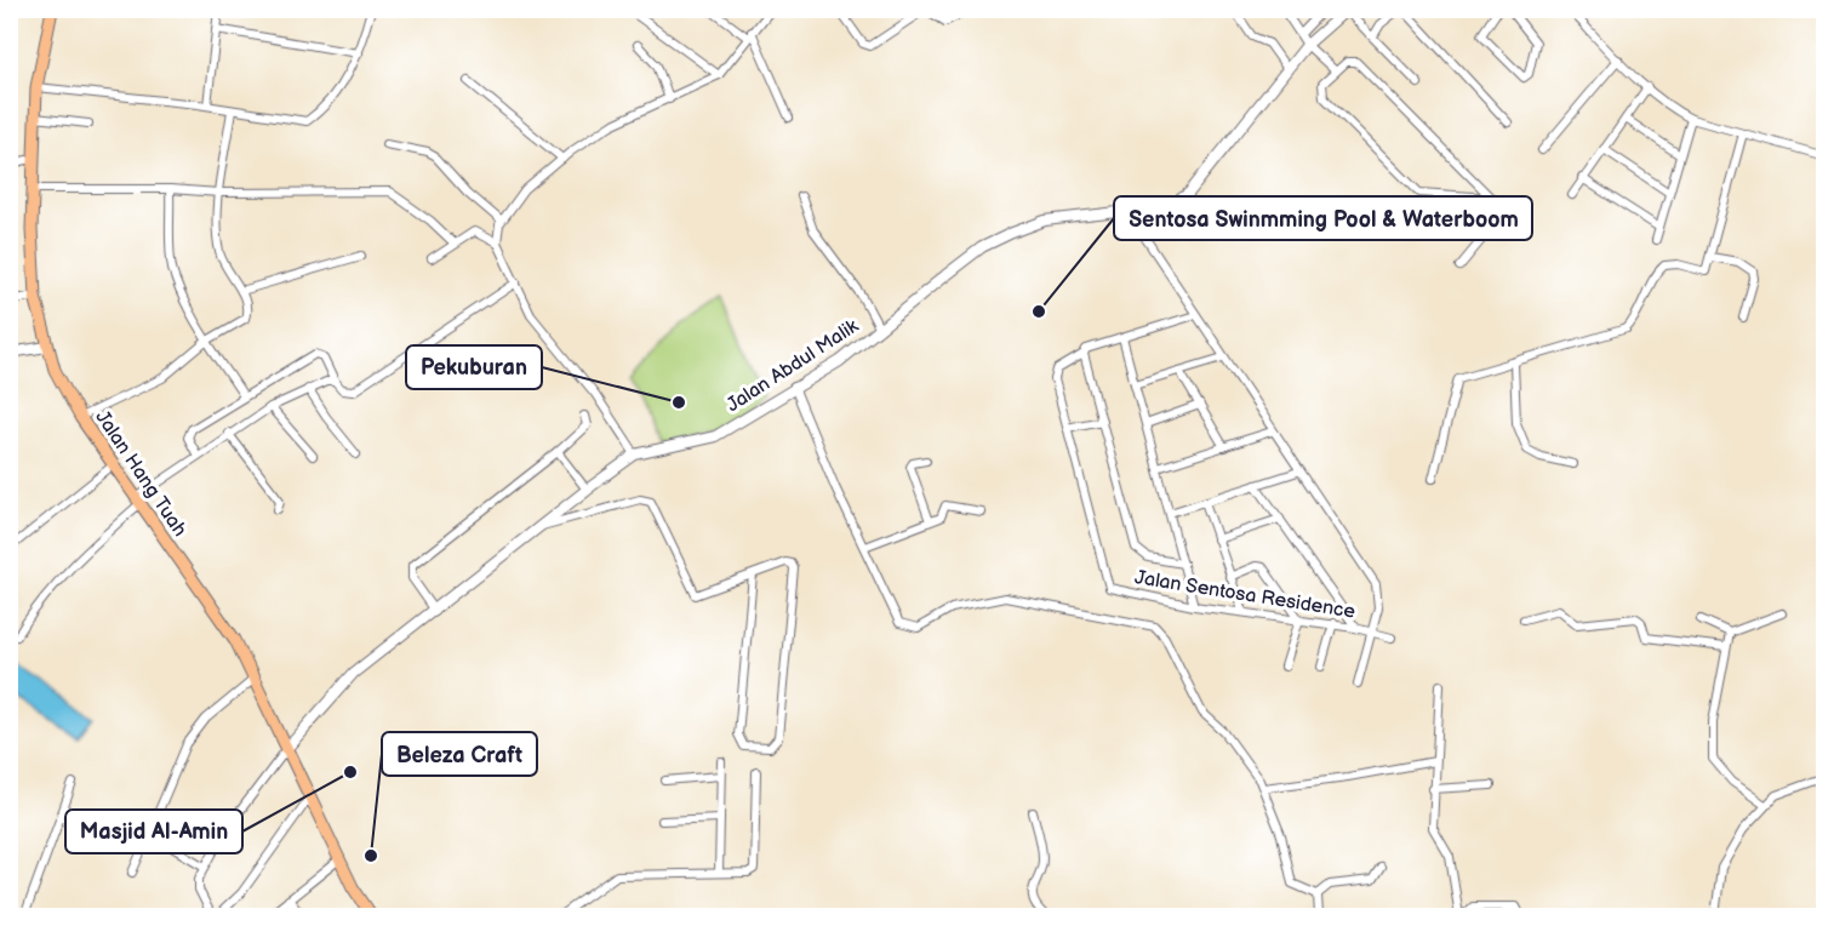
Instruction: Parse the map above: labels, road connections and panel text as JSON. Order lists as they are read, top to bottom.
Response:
{
  "streets": {
    "main road": ["Jalan Hang Tuah"],
    "street": ["Jalan Abdul Malik", "Jalan Sentosa Residence"]
  },
  "crossings": [
    ["Jalan Abdul Malik", "Jalan Hang Tuah"]
  ],
  "places": [
    "Sentosa Swinmming Pool & Waterboom",
    "Pekuburan",
    "Masjid Al-Amin",
    "Beleza Craft"
  ]
}
